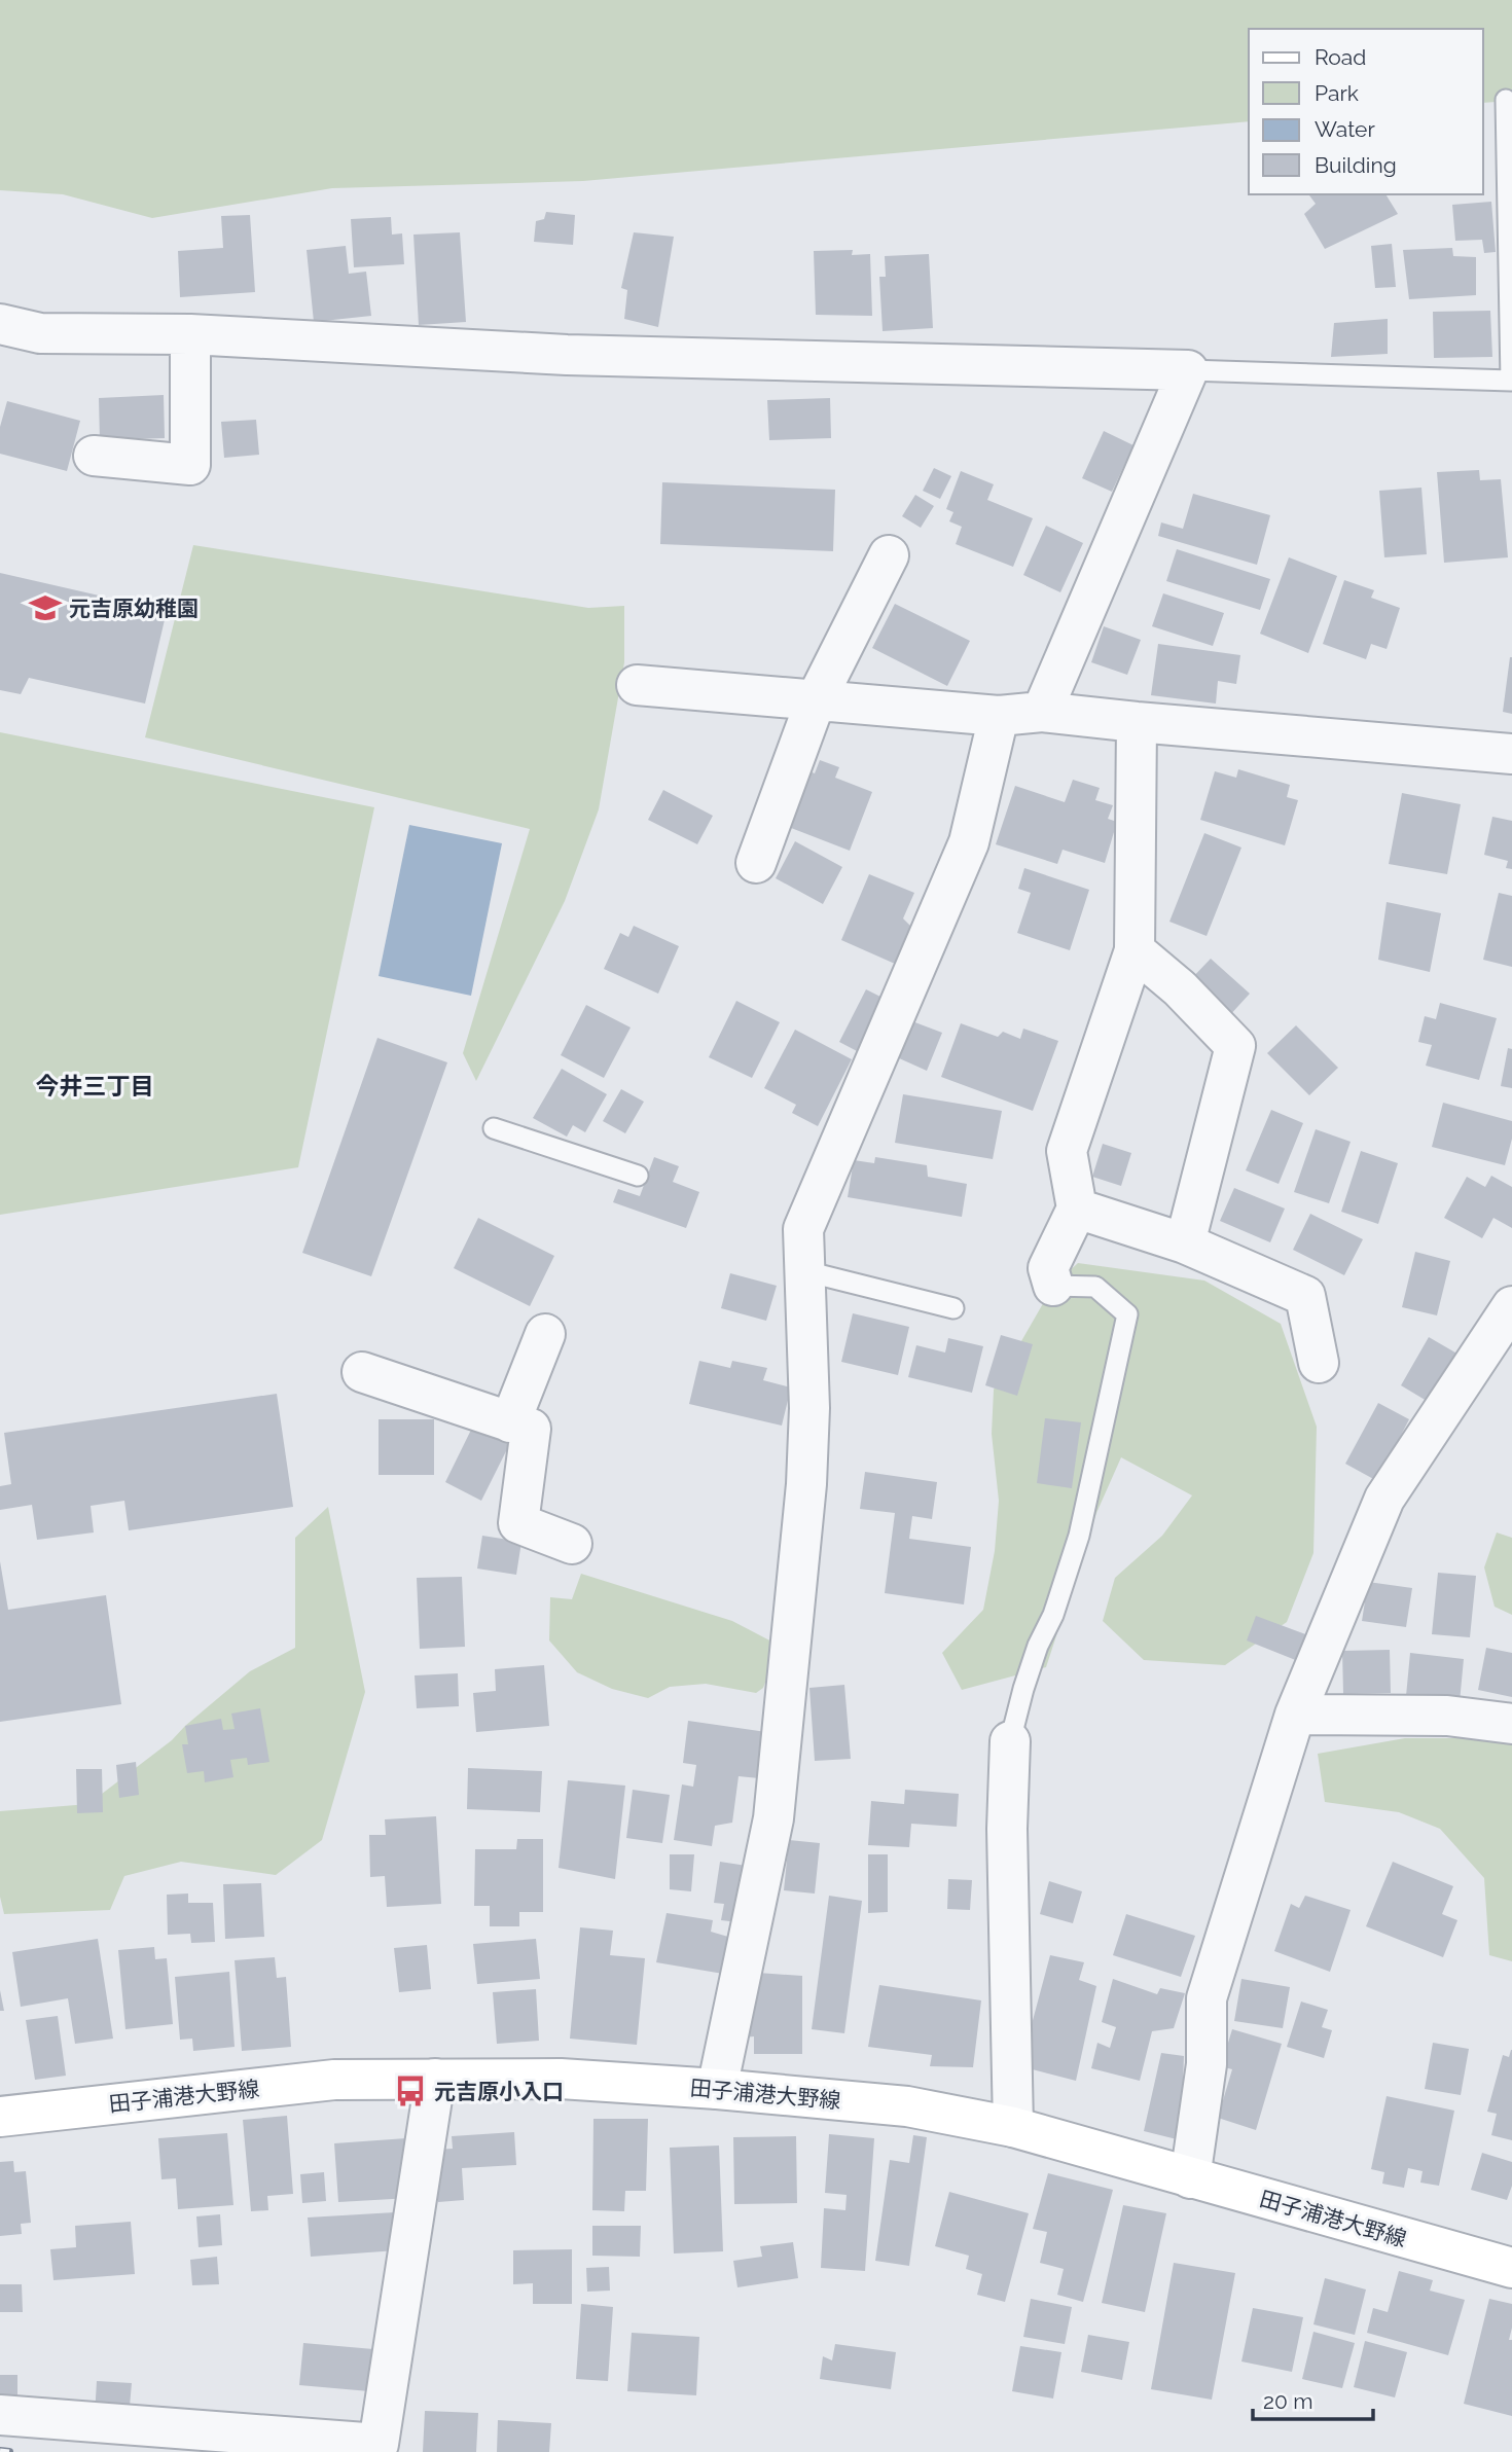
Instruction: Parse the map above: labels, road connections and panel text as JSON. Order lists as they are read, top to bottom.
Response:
{
  "streets": {
    "main road": ["田子浦港大野線"]
  },
  "districts": ["今井三丁目"],
  "places": {
    "school or university": ["元吉原幼稚園"],
    "bus stop": ["元吉原小入口"]
  },
  "legend": [
    "Road",
    "Park",
    "Water",
    "Building"
  ],
  "scale_bar": "20 m"
}
